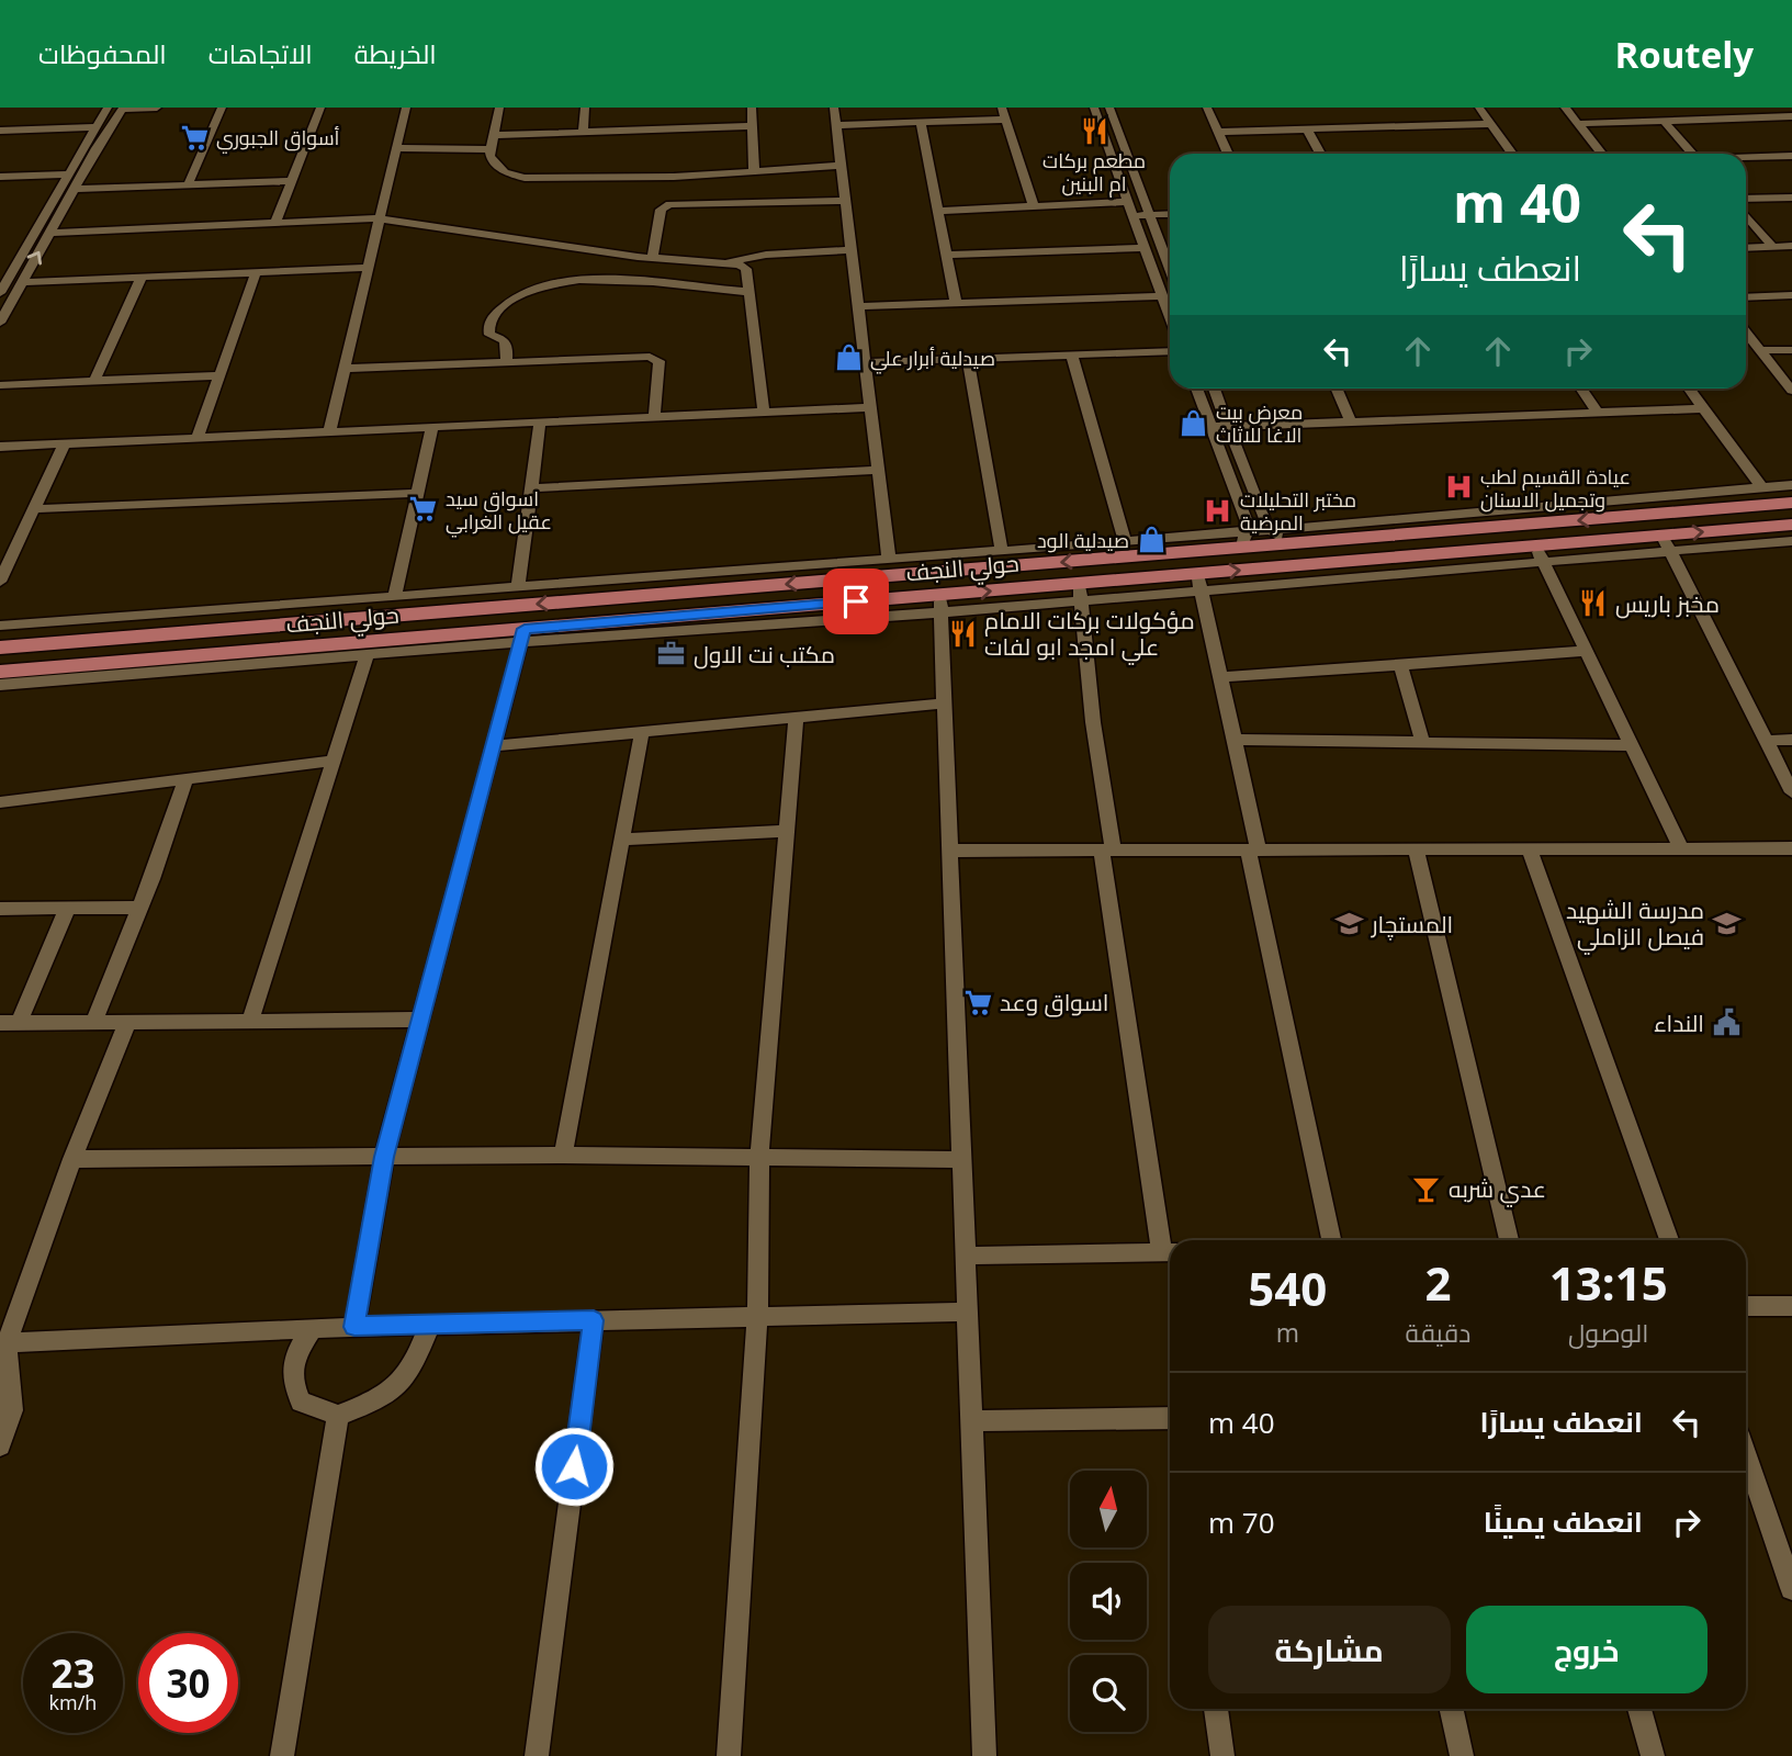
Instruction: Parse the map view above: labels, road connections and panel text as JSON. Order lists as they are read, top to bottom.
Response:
{
  "streets": {
    "main road": ["حولي النجف"]
  },
  "places": {
    "restaurant": ["مطعم بركات ام البنين", "مخبز باريس", "مؤكولات بركات الامام علي امجد ابو لفات"],
    "supermarket": ["أسواق الجبوري", "اسواق سيد عقيل الغرابي", "اسواق وعد"],
    "shop": ["صيدلية أبرار علي", "معرض بيت الاغا للاثاث", "صيدلية الود"],
    "hospital": ["عيادة القسيم لطب وتجميل الاسنان", "مختبر التحليلات المرضية"],
    "office": ["مكتب نت الاول"],
    "school or university": ["مدرسة الشهيد فيصل الزاملي", "المستچار"],
    "public building": ["النداء"],
    "bar": ["عدي شربه"]
  },
  "north": "top",
  "page": {
    "header": "Routely",
    "nav": ["الخريطة", "الاتجاهات", "المحفوظات"],
    "turn": ["40 m", "انعطف يسارًا"],
    "eta": [
      "13:15",
      "الوصول",
      "2",
      "دقيقة",
      "540",
      "m"
    ],
    "list": [
      {
        "name": "انعطف يسارًا",
        "value": "40 m"
      },
      {
        "name": "انعطف يمينًا",
        "value": "70 m"
      }
    ],
    "buttons": ["خروج", "مشاركة"],
    "speed": "23 km/h",
    "limit": "30"
  }
}
